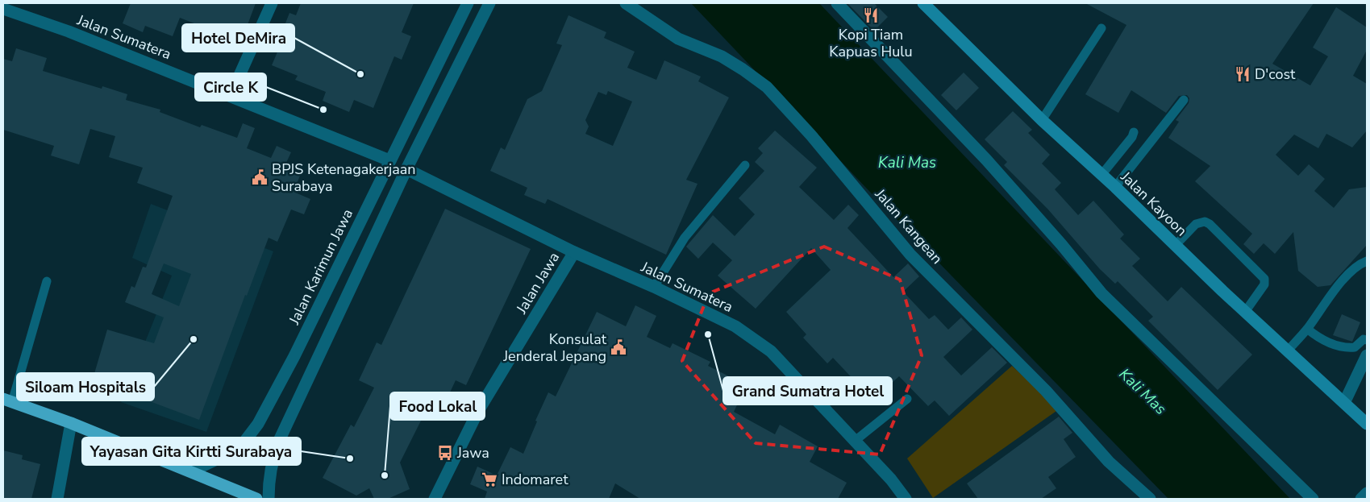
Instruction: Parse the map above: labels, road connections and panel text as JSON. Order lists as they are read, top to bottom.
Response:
{
  "streets": {
    "main road": ["Jalan Kayoon"],
    "street": [
      "Jalan Sumatera",
      "Jalan Kangean",
      "Jalan Karimun Jawa",
      "Jalan Jawa"
    ]
  },
  "crossings": [
    ["Jalan Sumatera", "Jalan Karimun Jawa"],
    ["Jalan Sumatera", "Jalan Jawa"]
  ],
  "water": ["Kali Mas"],
  "places": {
    "restaurant": ["Kopi Tiam Kapuas Hulu", "D'cost"],
    "other": [
      "Hotel DeMira",
      "Circle K",
      "Grand Sumatra Hotel",
      "Siloam Hospitals",
      "Yayasan Gita Kirtti Surabaya",
      "Food Lokal"
    ],
    "public building": ["BPJS Ketenagakerjaan Surabaya", "Konsulat Jenderal Jepang"],
    "bus stop": ["Jawa"],
    "supermarket": ["Indomaret"]
  }
}
